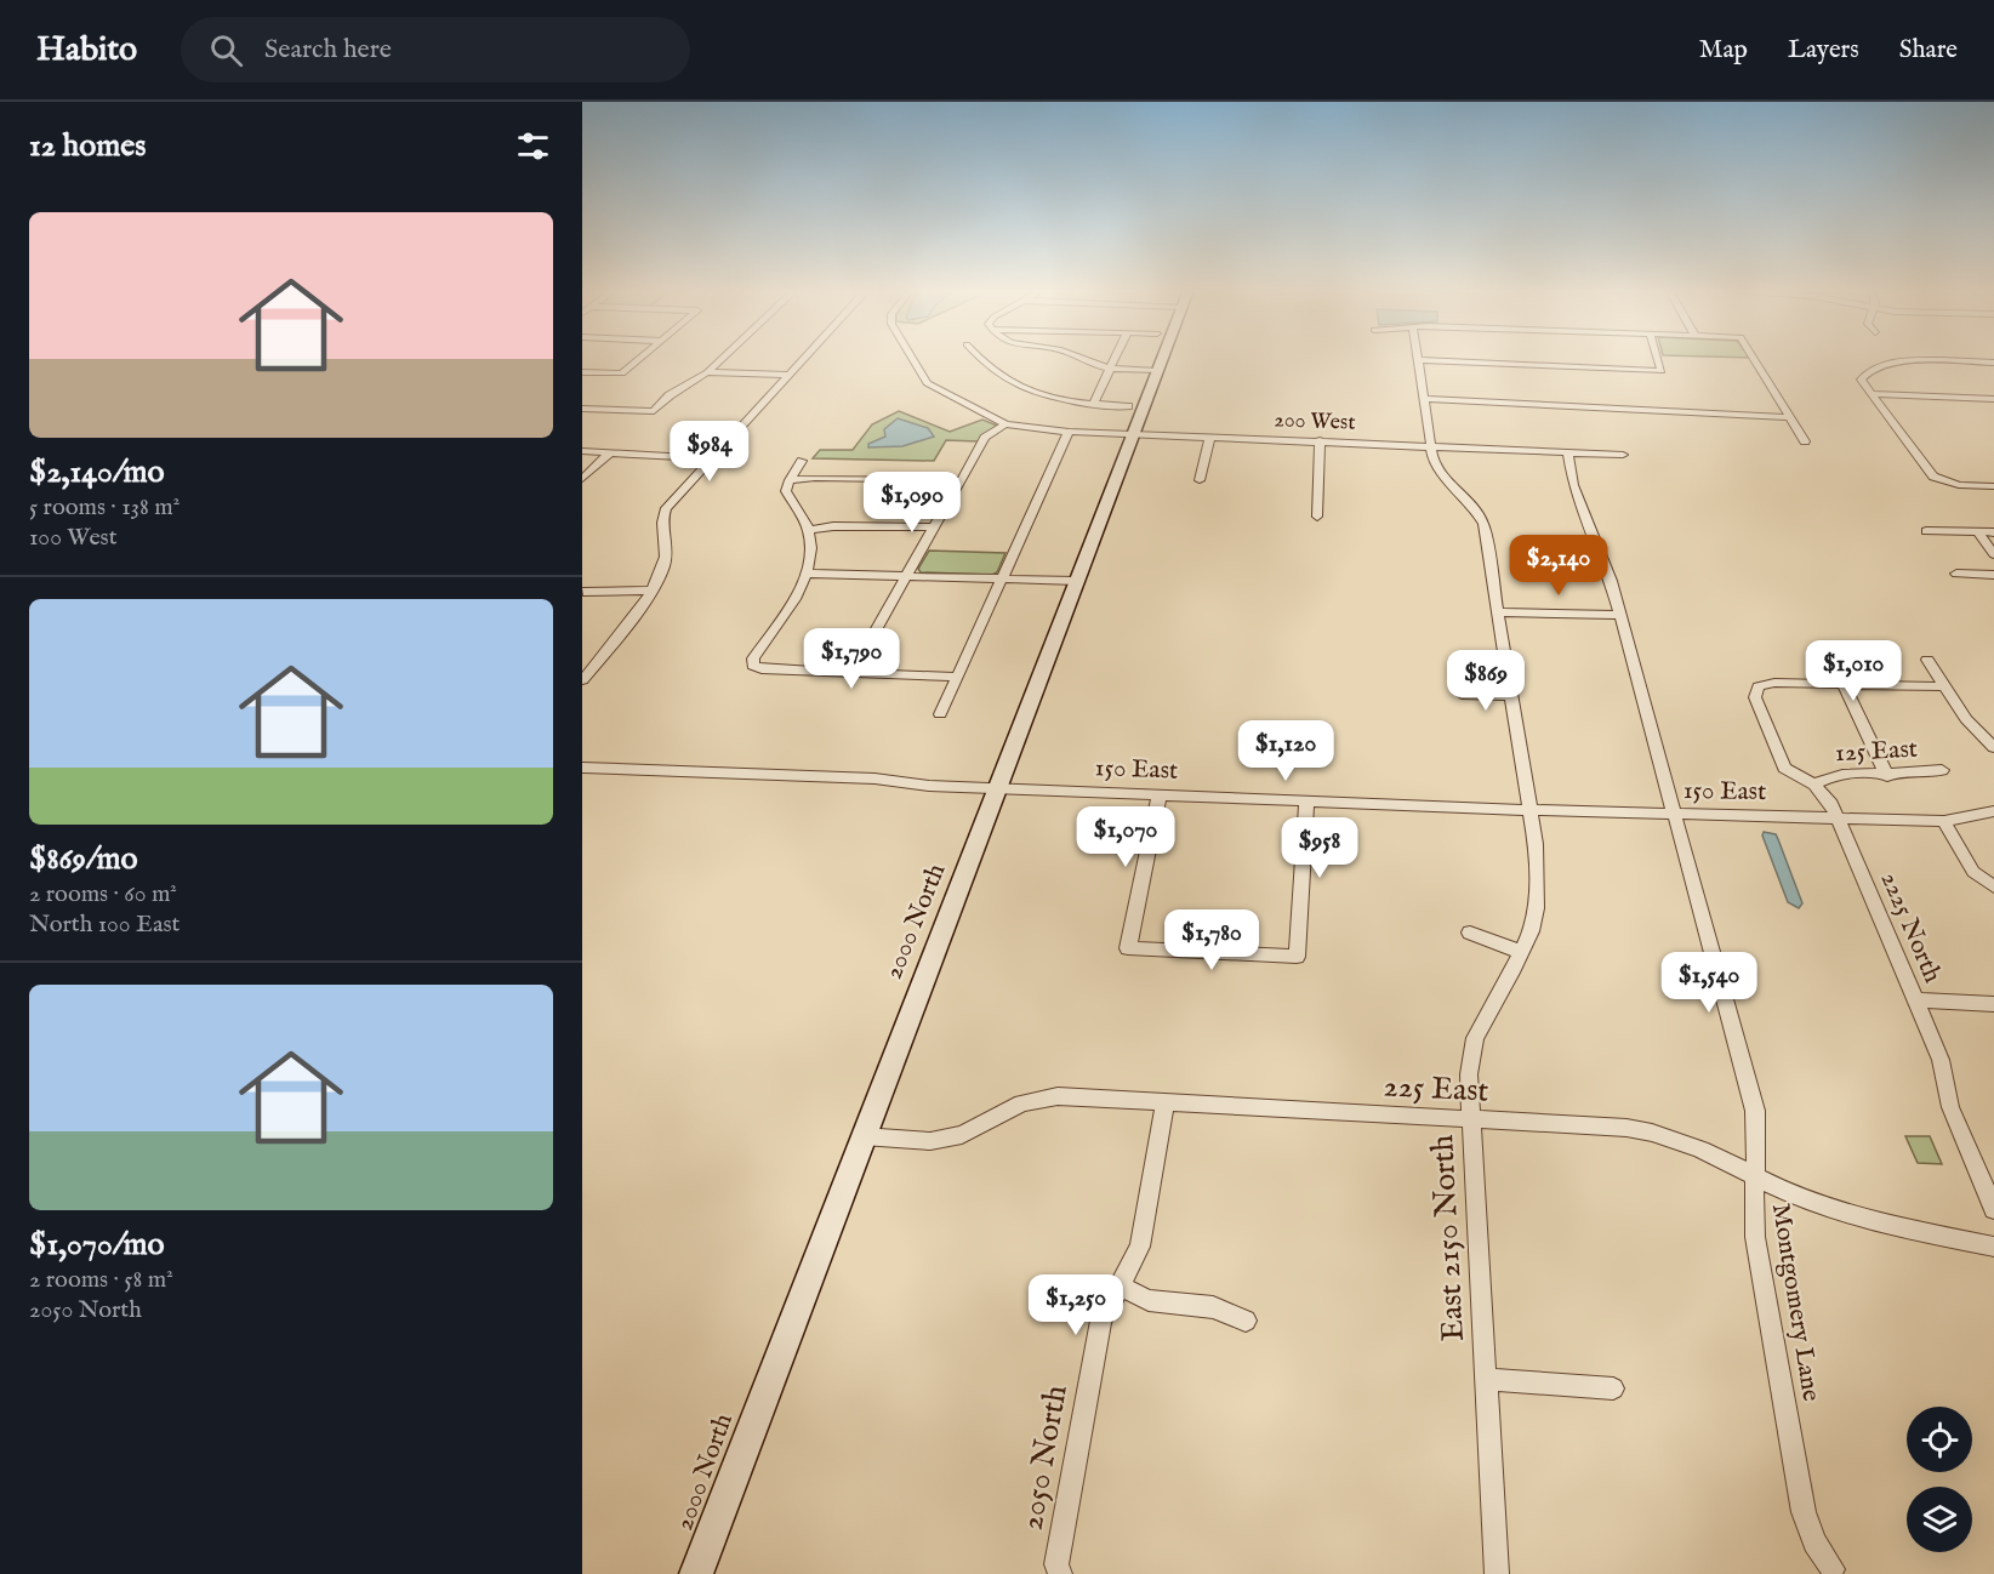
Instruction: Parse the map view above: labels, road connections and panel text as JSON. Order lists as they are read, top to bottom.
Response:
{
  "streets": {
    "street": [
      "200 West",
      "125 East",
      "150 East",
      "2000 North",
      "2225 North",
      "225 East",
      "East 2150 North",
      "Montgomery Lane",
      "2050 North"
    ]
  },
  "crossings": [
    ["200 West", "2000 North"],
    ["200 West", "East 2150 North"],
    ["200 West", "Montgomery Lane"],
    ["125 East", "2225 North"],
    ["150 East", "2000 North"],
    ["150 East", "2225 North"],
    ["150 East", "East 2150 North"],
    ["150 East", "Montgomery Lane"],
    ["2000 North", "225 East"],
    ["225 East", "East 2150 North"],
    ["225 East", "Montgomery Lane"],
    ["225 East", "2050 North"]
  ],
  "page": {
    "header": "Habito",
    "search": "Search here",
    "nav": ["Map", "Layers", "Share"],
    "heading": "12 homes",
    "list": [
      {
        "name": "$2,140/mo",
        "note": "5 rooms · 138 m² · 100 West"
      },
      {
        "name": "$869/mo",
        "note": "2 rooms · 60 m² · North 100 East"
      },
      {
        "name": "$1,070/mo",
        "note": "2 rooms · 58 m² · 2050 North"
      }
    ],
    "price": [
      "$984",
      "$1,090",
      "$2,140",
      "$1,790",
      "$1,010",
      "$869",
      "$1,120",
      "$1,070",
      "$958",
      "$1,780",
      "$1,540",
      "$1,250"
    ]
  }
}
